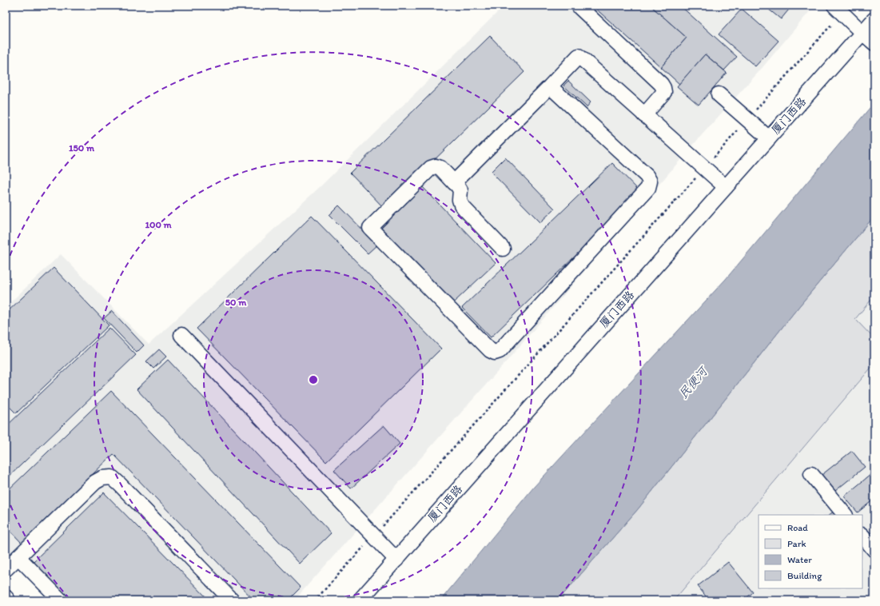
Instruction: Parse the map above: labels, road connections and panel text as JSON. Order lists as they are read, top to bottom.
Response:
{
  "streets": {
    "street": ["厦门西路"]
  },
  "water": ["民便河"],
  "legend": [
    "Road",
    "Park",
    "Water",
    "Building"
  ],
  "rings": ["150 m", "100 m", "50 m"]
}
